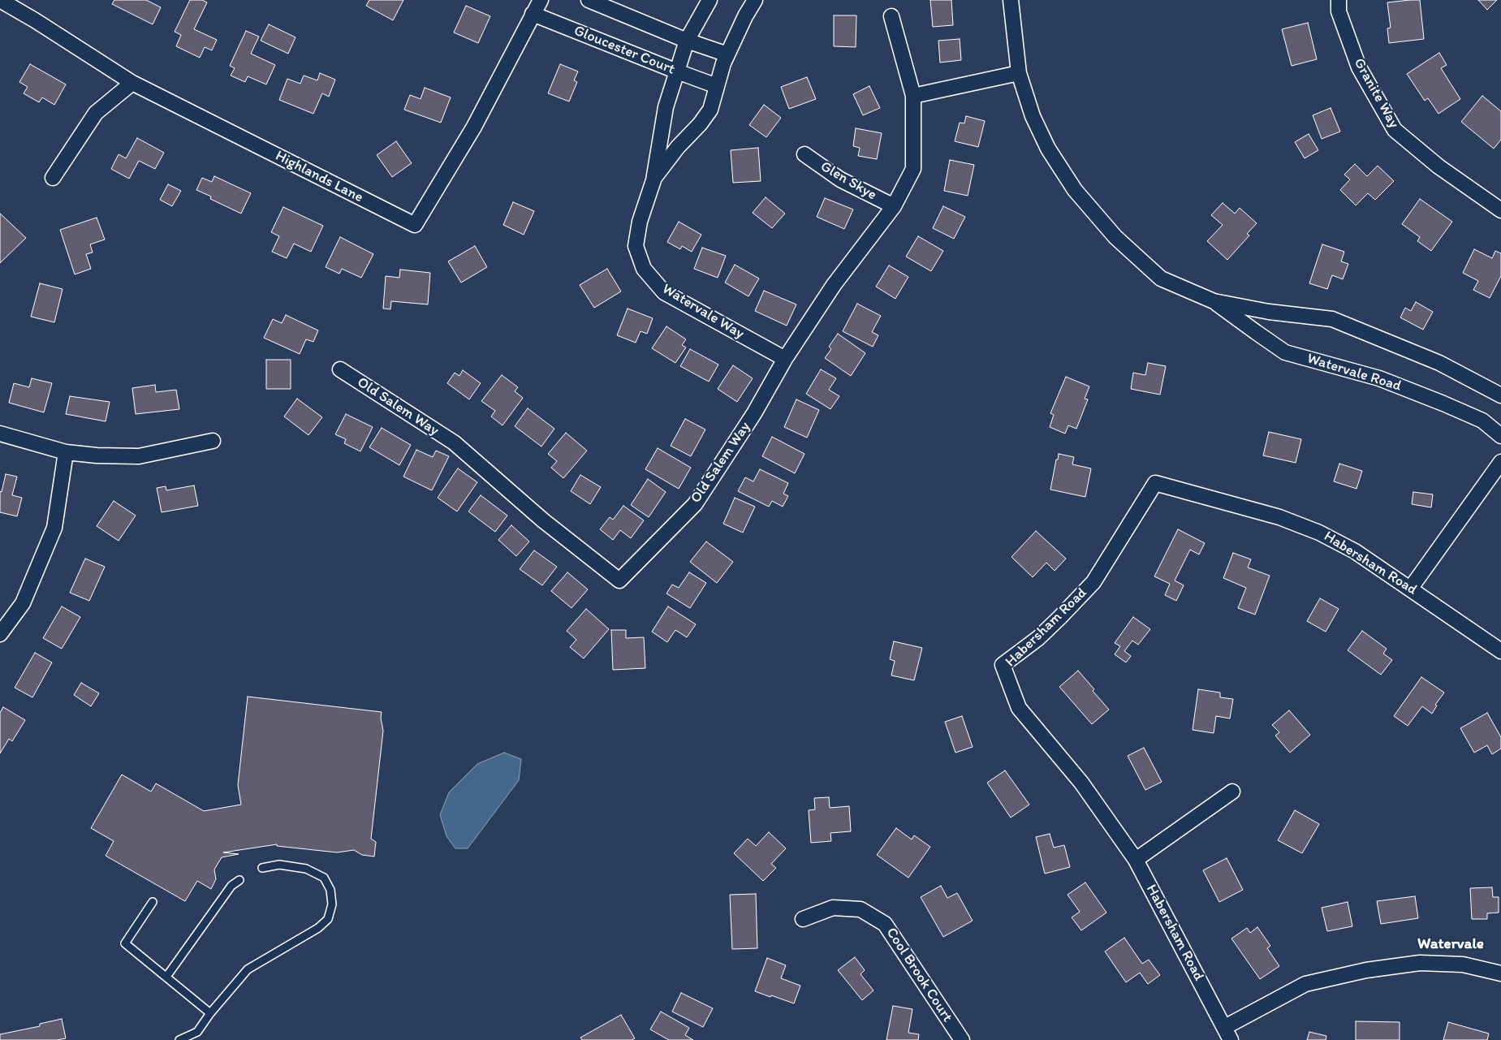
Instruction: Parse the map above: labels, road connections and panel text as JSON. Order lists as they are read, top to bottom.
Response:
{
  "streets": {
    "street": [
      "Gloucester Court",
      "Granite Way",
      "Highlands Lane",
      "Glen Skye",
      "Watervale Way",
      "Watervale Road",
      "Old Salem Way",
      "Habersham Road",
      "Cool Brook Court"
    ]
  },
  "crossings": [
    ["Gloucester Court", "Highlands Lane"],
    ["Gloucester Court", "Watervale Way"],
    ["Glen Skye", "Old Salem Way"],
    ["Watervale Way", "Old Salem Way"]
  ],
  "districts": ["Watervale"]
}
